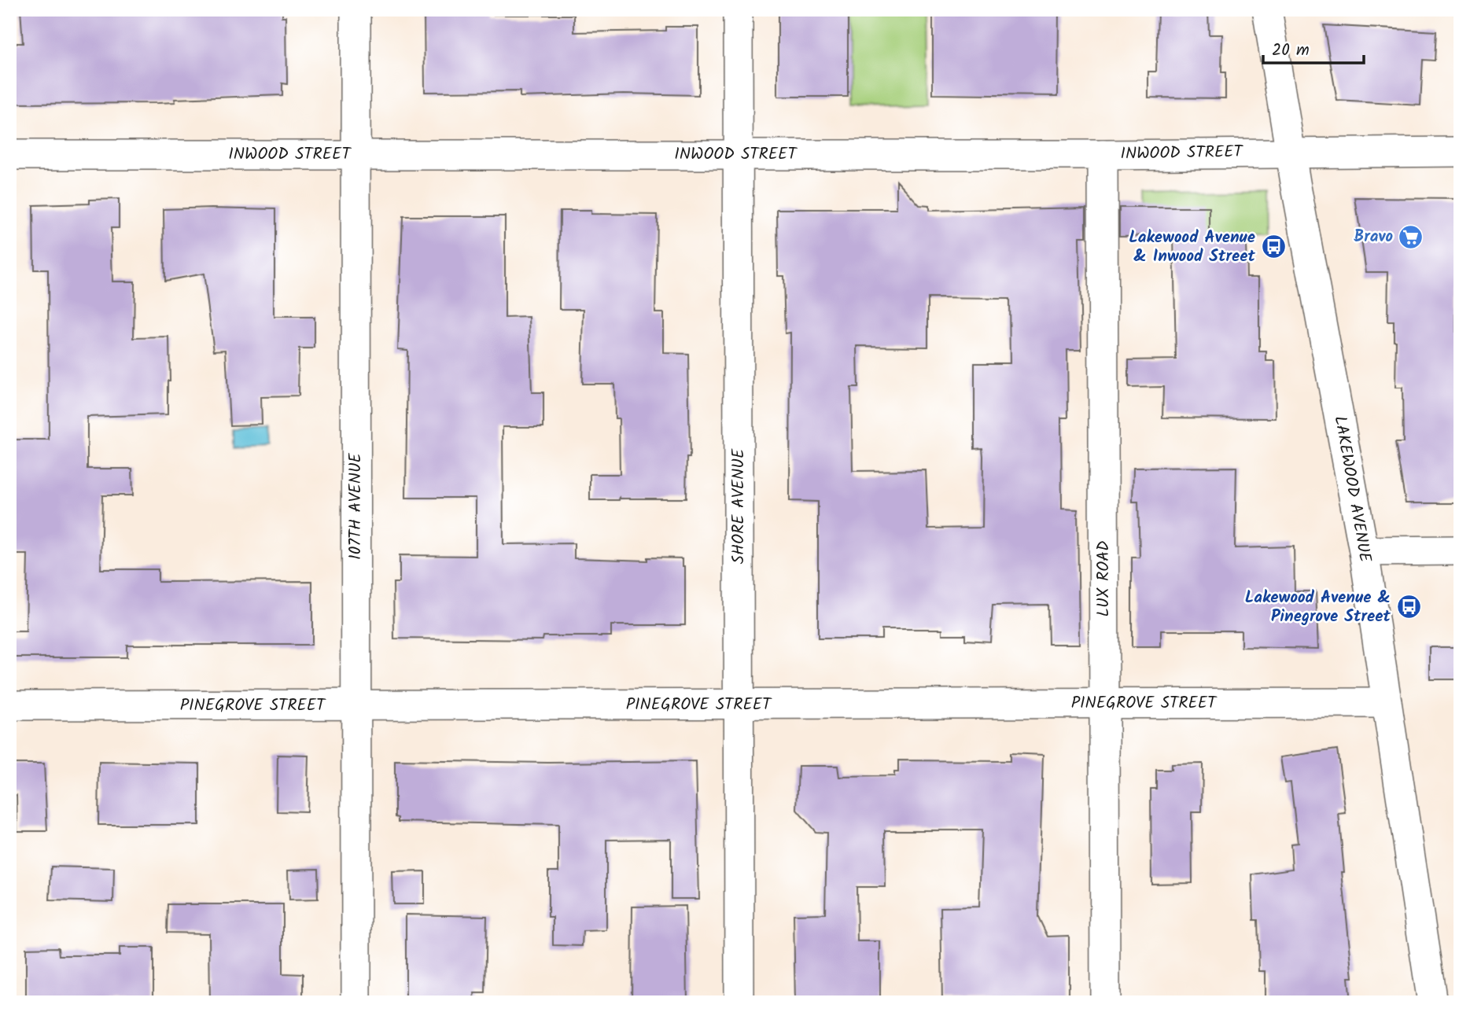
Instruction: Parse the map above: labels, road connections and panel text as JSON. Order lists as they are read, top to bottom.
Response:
{
  "streets": {
    "street": [
      "INWOOD STREET",
      "LAKEWOOD AVENUE",
      "107TH AVENUE",
      "SHORE AVENUE",
      "LUX ROAD",
      "PINEGROVE STREET"
    ]
  },
  "crossings": [
    ["INWOOD STREET", "LAKEWOOD AVENUE"],
    ["INWOOD STREET", "107TH AVENUE"],
    ["INWOOD STREET", "SHORE AVENUE"],
    ["INWOOD STREET", "LUX ROAD"],
    ["LAKEWOOD AVENUE", "PINEGROVE STREET"],
    ["107TH AVENUE", "PINEGROVE STREET"],
    ["SHORE AVENUE", "PINEGROVE STREET"],
    ["LUX ROAD", "PINEGROVE STREET"]
  ],
  "places": {
    "supermarket": ["Bravo"],
    "bus stop": ["Lakewood Avenue & Inwood Street", "Lakewood Avenue & Pinegrove Street"]
  },
  "scale_bar": "20 m"
}
